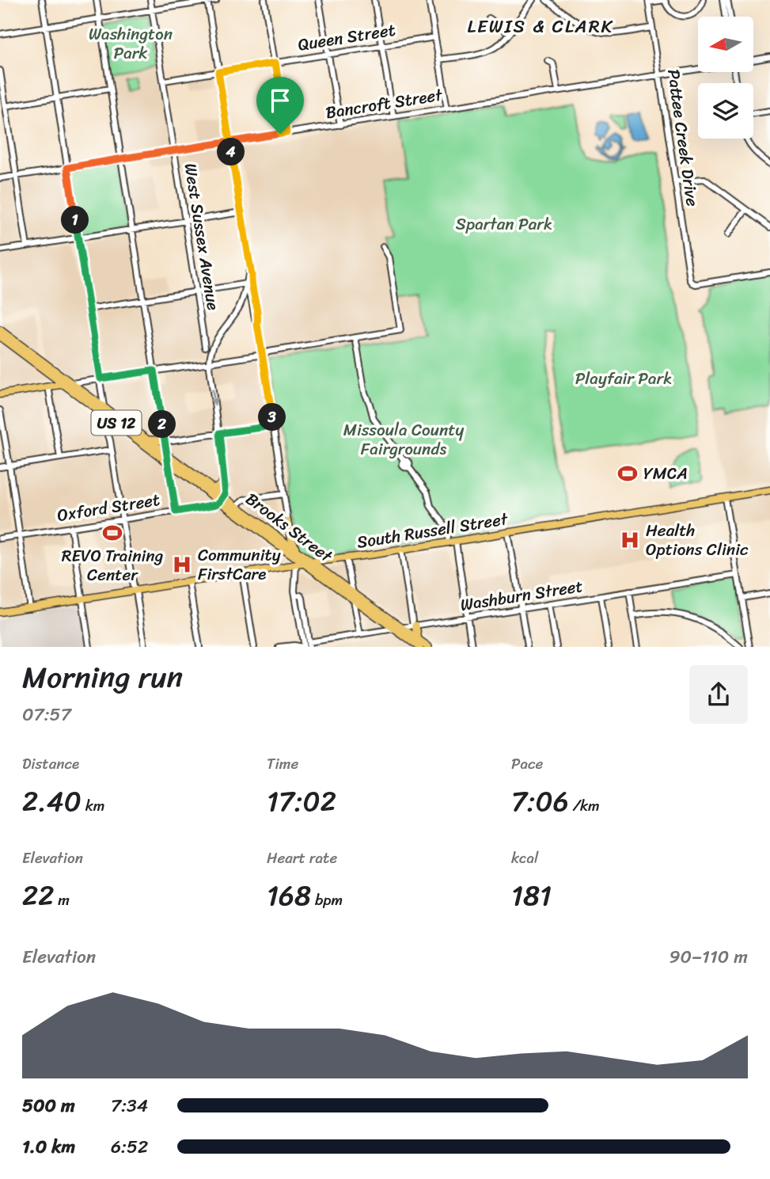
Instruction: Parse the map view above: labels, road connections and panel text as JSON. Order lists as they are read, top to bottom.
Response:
{
  "streets": {
    "highway": ["US 12", "Brooks Street"],
    "main road": ["South Russell Street"],
    "street": [
      "Queen Street",
      "Bancroft Street",
      "Pattee Creek Drive",
      "West Sussex Avenue",
      "Oxford Street",
      "Washburn Street"
    ]
  },
  "crossings": [
    ["Queen Street", "West Sussex Avenue"],
    ["Bancroft Street", "Pattee Creek Drive"],
    ["Bancroft Street", "West Sussex Avenue"],
    ["Oxford Street", "Brooks Street"],
    ["Brooks Street", "South Russell Street"],
    ["Brooks Street", "Washburn Street"]
  ],
  "districts": ["LEWIS & CLARK"],
  "parks": [
    "Washington Park",
    "Spartan Park",
    "Playfair Park",
    "Missoula County Fairgrounds"
  ],
  "places": {
    "sports": ["YMCA", "REVO Training Center"],
    "hospital": ["Health Options Clinic", "Community FirstCare"]
  },
  "north": "left",
  "page": {
    "pins": [
      "4",
      "1",
      "3",
      "2"
    ],
    "heading": ["Morning run", "07:57"],
    "stats": [
      ["Distance", "2.40 km"],
      ["Time", "17:02"],
      ["Pace", "7:06 /km"],
      ["Elevation", "22 m"],
      ["Heart rate", "168 bpm"],
      ["kcal", "181"]
    ],
    "chart": ["Elevation", "90–110 m"],
    "list": [
      {
        "name": "500 m",
        "note": "7:34"
      },
      {
        "name": "1.0 km",
        "note": "6:52"
      }
    ]
  }
}
